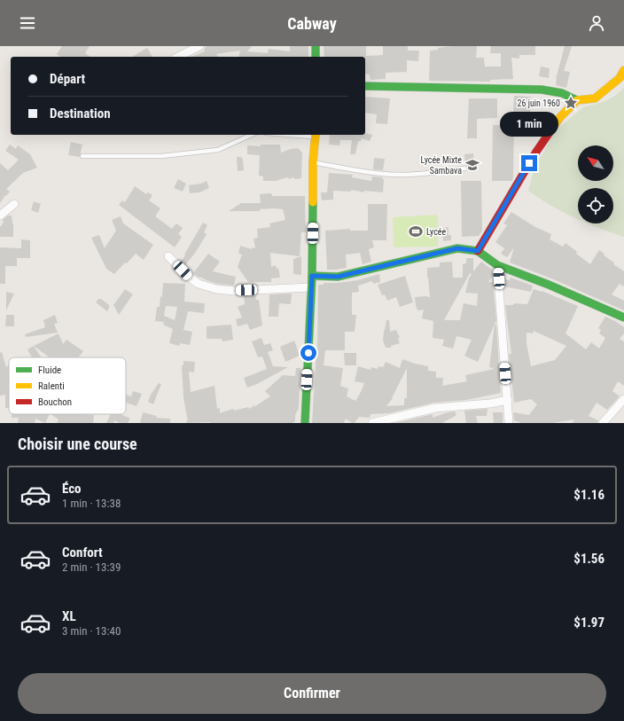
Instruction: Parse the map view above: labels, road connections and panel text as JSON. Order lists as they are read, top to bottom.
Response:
{
  "places": {
    "place": ["26 juin 1960"],
    "school or university": ["Lycée Mixte Sambava"],
    "sports": ["Lycée"]
  },
  "legend": ["Fluide", "Ralenti", "Bouchon"],
  "north": "top left",
  "page": {
    "header": "Cabway",
    "banner": ["Départ", "Destination"],
    "bubble": "1 min",
    "heading": "Choisir une course",
    "list": [
      {
        "name": "Éco",
        "note": "1 min · 13:38",
        "value": "$1.16"
      },
      {
        "name": "Confort",
        "note": "2 min · 13:39",
        "value": "$1.56"
      },
      {
        "name": "XL",
        "note": "3 min · 13:40",
        "value": "$1.97"
      }
    ],
    "buttons": "Confirmer"
  }
}
